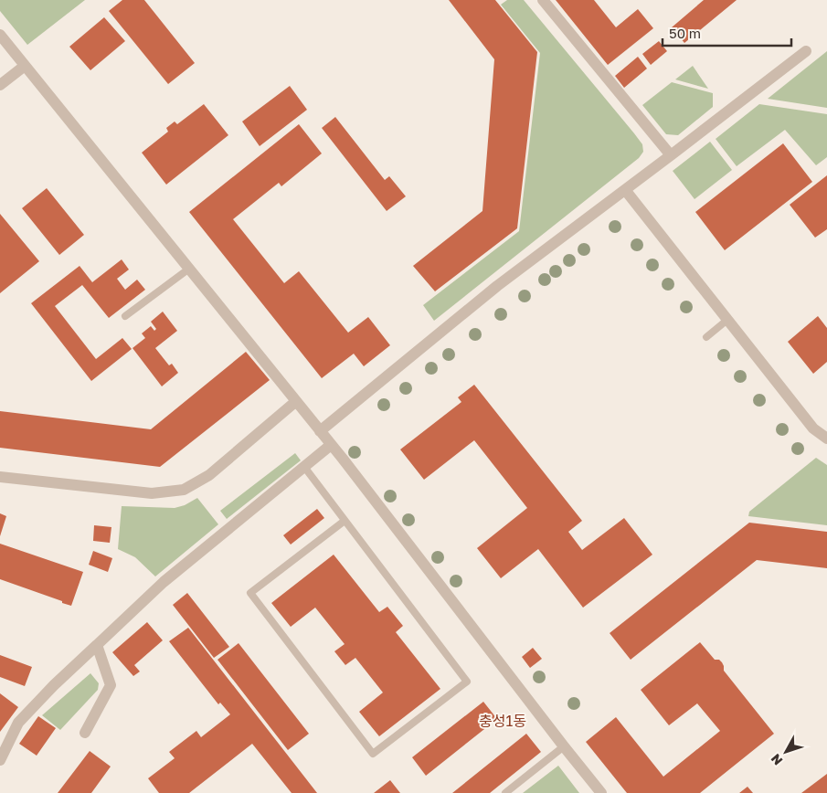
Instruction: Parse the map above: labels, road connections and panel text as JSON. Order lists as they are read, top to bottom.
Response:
{
  "districts": ["충성1동"],
  "scale_bar": "50 m",
  "north": "bottom left"
}
